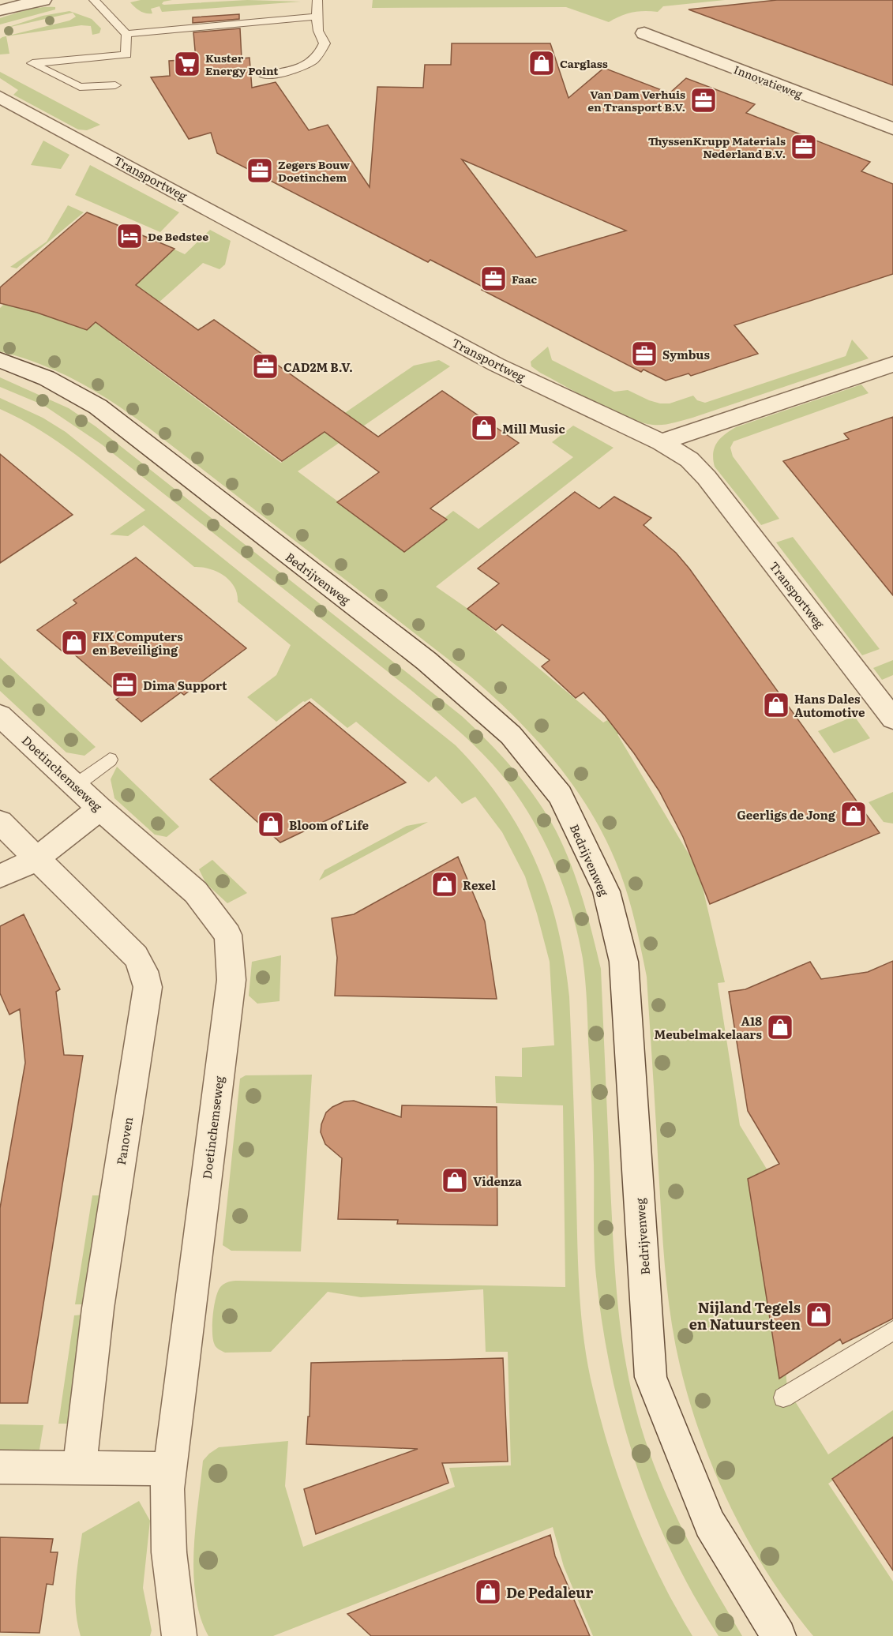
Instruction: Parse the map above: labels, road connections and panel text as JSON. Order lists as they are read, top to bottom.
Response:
{
  "streets": {
    "street": [
      "Innovatieweg",
      "Transportweg",
      "Bedrijvenweg",
      "Doetinchemseweg",
      "Panoven"
    ]
  },
  "places": {
    "shop": [
      "Carglass",
      "Mill Music",
      "FIX Computers en Beveiliging",
      "Hans Dales Automotive",
      "Geerligs de Jong",
      "Bloom of Life",
      "Rexel",
      "A18 Meubelmakelaars",
      "Videnza",
      "Nijland Tegels en Natuursteen",
      "De Pedaleur"
    ],
    "supermarket": ["Kuster Energy Point"],
    "office": [
      "Van Dam Verhuis en Transport B.V.",
      "ThyssenKrupp Materials Nederland B.V.",
      "Zegers Bouw Doetinchem",
      "Faac",
      "Symbus",
      "CAD2M B.V.",
      "Dima Support"
    ],
    "hotel": ["De Bedstee"]
  }
}
